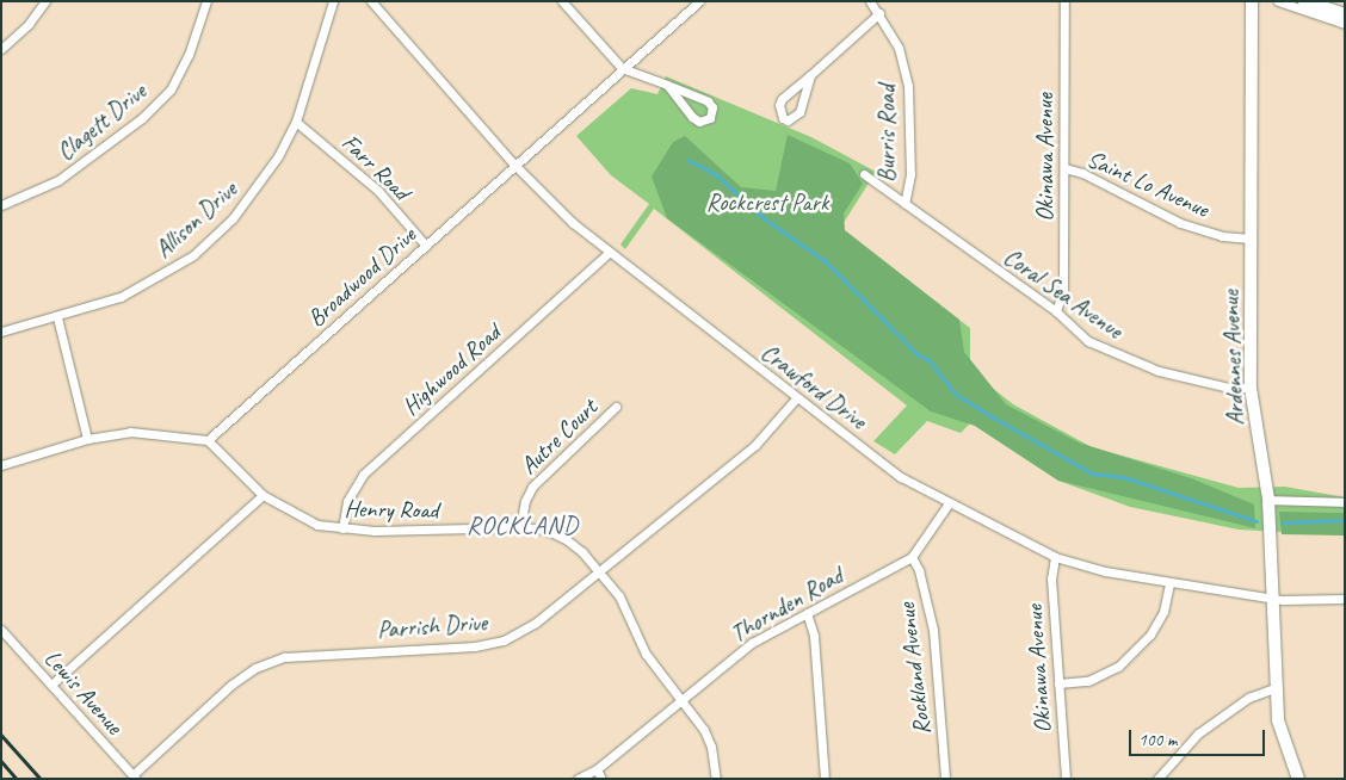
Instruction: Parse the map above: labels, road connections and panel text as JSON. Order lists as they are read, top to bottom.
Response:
{
  "streets": {
    "street": [
      "Clagett Drive",
      "Burris Road",
      "Okinawa Avenue",
      "Farr Road",
      "Saint Lo Avenue",
      "Allison Drive",
      "Broadwood Drive",
      "Coral Sea Avenue",
      "Ardennes Avenue",
      "Highwood Road",
      "Crawford Drive",
      "Autre Court",
      "Henry Road",
      "Thornden Road",
      "Parrish Drive",
      "Rockland Avenue",
      "Lewis Avenue"
    ]
  },
  "crossings": [
    ["Burris Road", "Coral Sea Avenue"],
    ["Okinawa Avenue", "Saint Lo Avenue"],
    ["Okinawa Avenue", "Coral Sea Avenue"],
    ["Okinawa Avenue", "Crawford Drive"],
    ["Farr Road", "Allison Drive"],
    ["Farr Road", "Broadwood Drive"],
    ["Saint Lo Avenue", "Ardennes Avenue"],
    ["Broadwood Drive", "Crawford Drive"],
    ["Broadwood Drive", "Henry Road"],
    ["Coral Sea Avenue", "Ardennes Avenue"],
    ["Ardennes Avenue", "Crawford Drive"],
    ["Highwood Road", "Crawford Drive"],
    ["Highwood Road", "Henry Road"],
    ["Crawford Drive", "Thornden Road"],
    ["Crawford Drive", "Parrish Drive"],
    ["Autre Court", "Henry Road"],
    ["Henry Road", "Thornden Road"],
    ["Henry Road", "Parrish Drive"],
    ["Thornden Road", "Rockland Avenue"],
    ["Parrish Drive", "Lewis Avenue"]
  ],
  "districts": ["ROCKLAND"],
  "parks": ["Rockcrest Park"],
  "scale_bar": "100 m"
}
